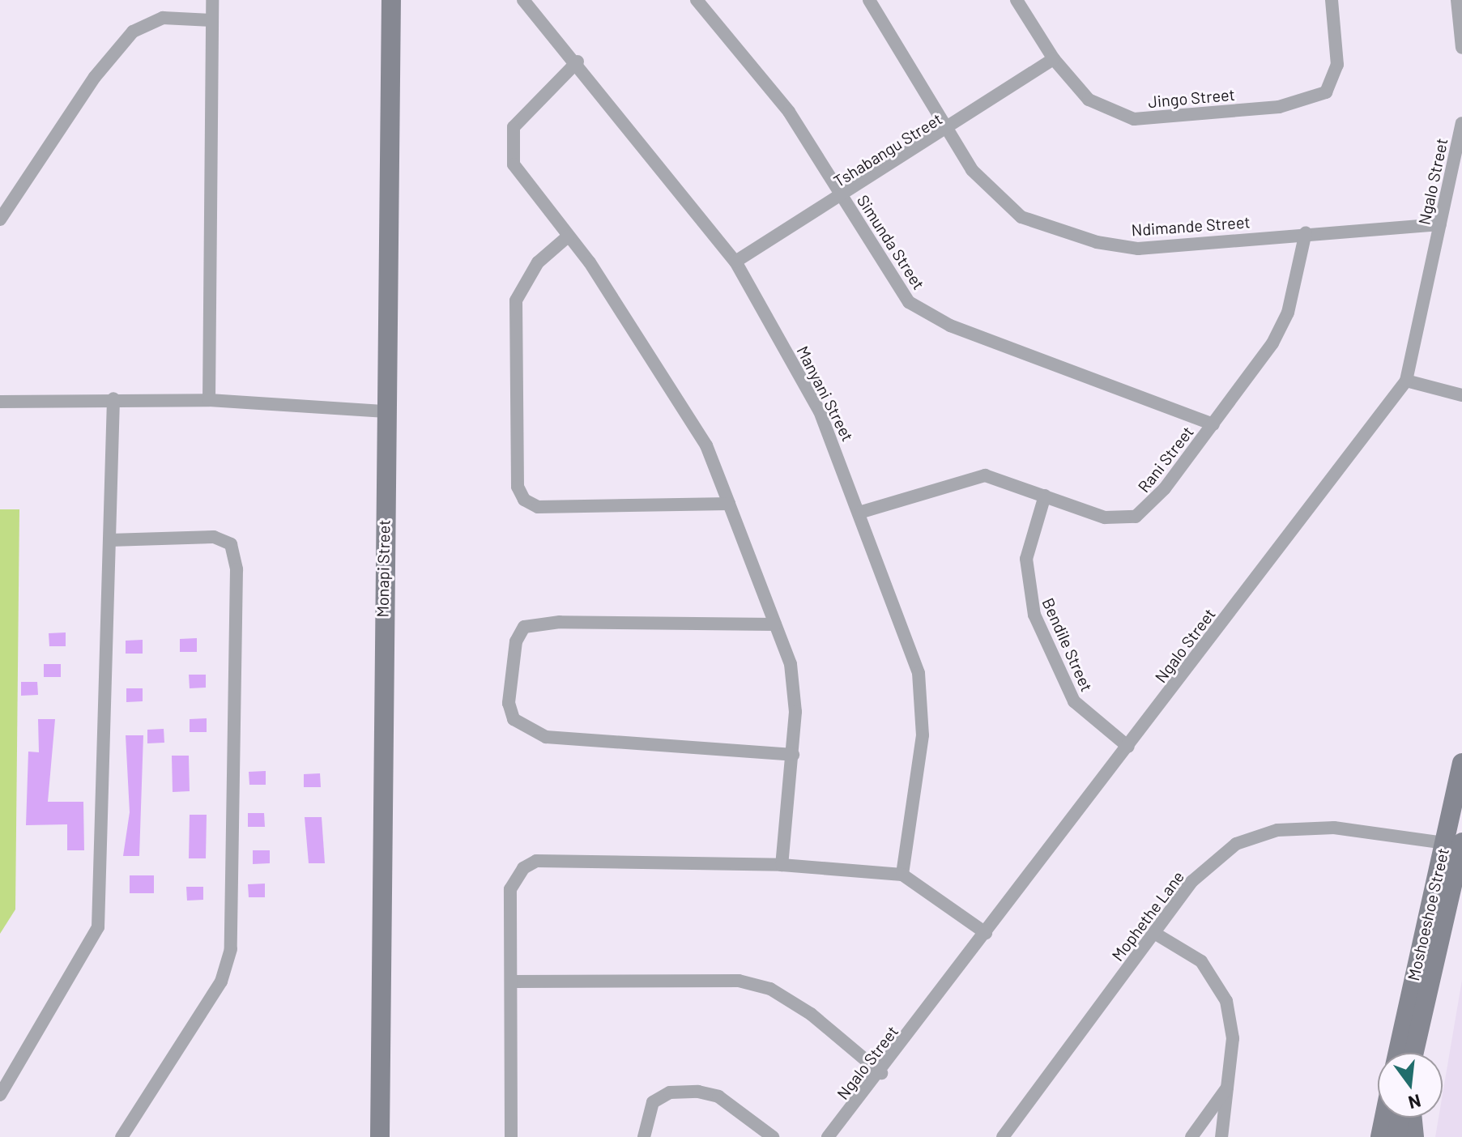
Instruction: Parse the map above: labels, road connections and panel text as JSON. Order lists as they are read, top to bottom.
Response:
{
  "streets": {
    "street": [
      "Jingo Street",
      "Tshabangu Street",
      "Ngalo Street",
      "Ndimande Street",
      "Simunda Street",
      "Manyani Street",
      "Rani Street",
      "Monapi Street",
      "Bendile Street",
      "Moshoeshoe Street",
      "Mophethe Lane"
    ]
  },
  "crossings": [
    ["Jingo Street", "Tshabangu Street"],
    ["Tshabangu Street", "Ndimande Street"],
    ["Tshabangu Street", "Simunda Street"],
    ["Tshabangu Street", "Manyani Street"],
    ["Ngalo Street", "Ndimande Street"],
    ["Ngalo Street", "Bendile Street"],
    ["Ndimande Street", "Rani Street"],
    ["Simunda Street", "Rani Street"],
    ["Manyani Street", "Rani Street"],
    ["Rani Street", "Bendile Street"],
    ["Moshoeshoe Street", "Mophethe Lane"]
  ],
  "north": "bottom"
}
